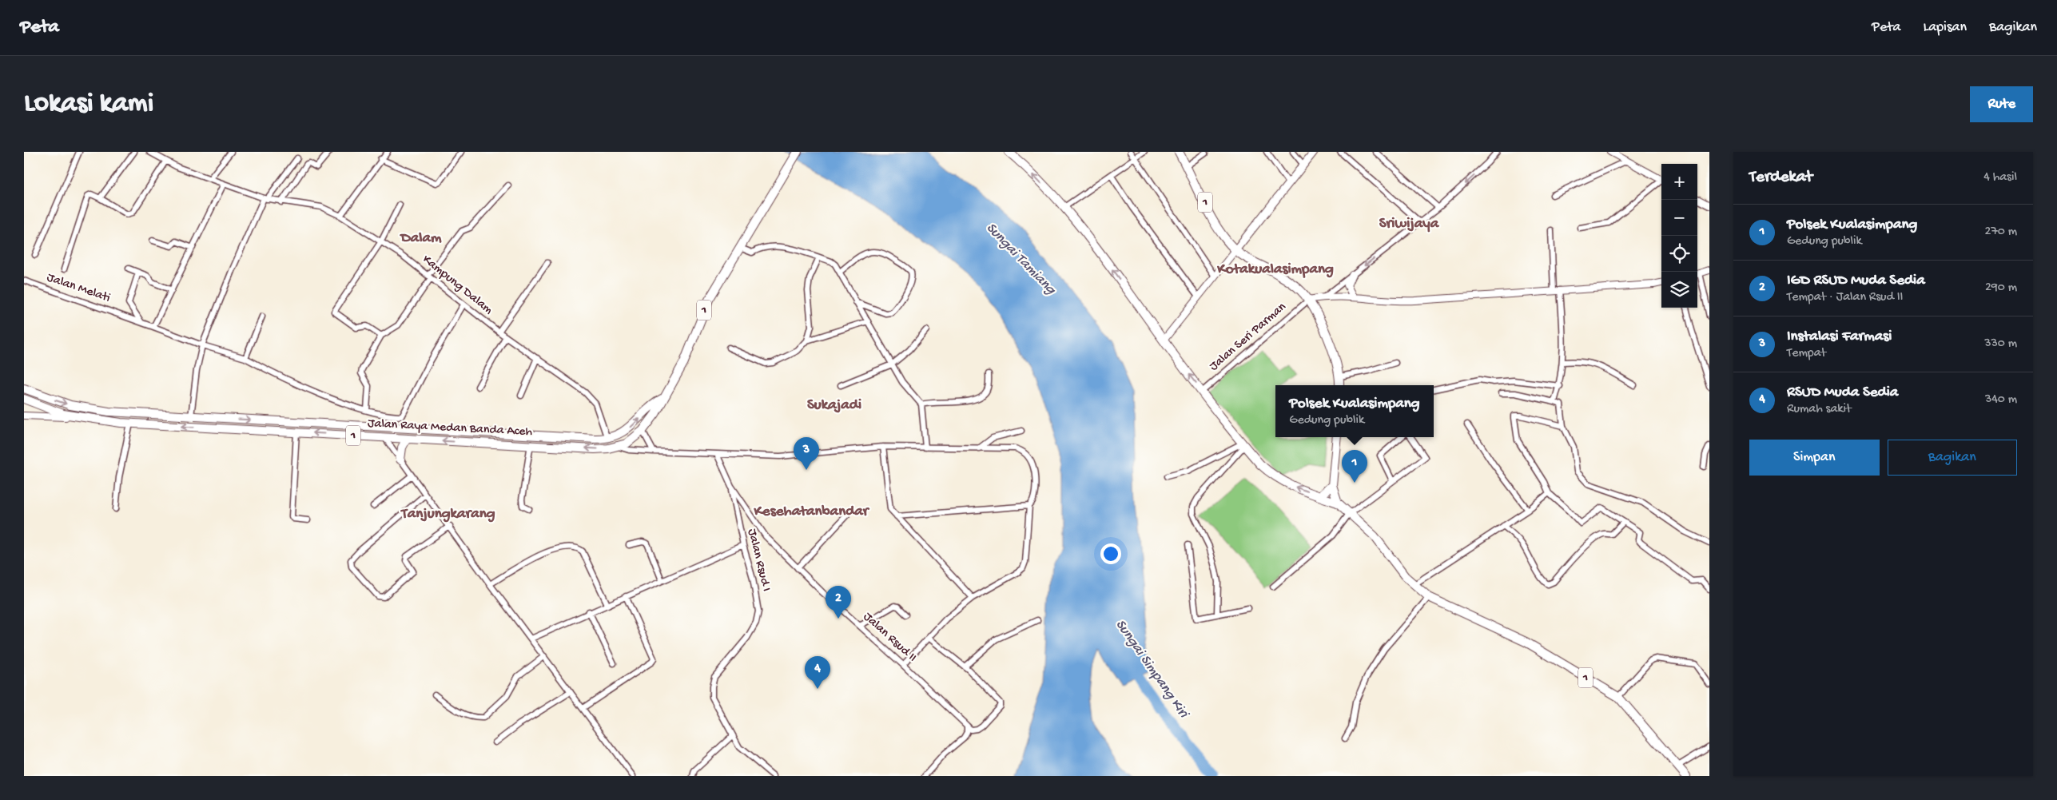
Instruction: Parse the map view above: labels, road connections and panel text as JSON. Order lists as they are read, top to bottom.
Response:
{
  "streets": {
    "highway": ["1", "Jalan Raya Medan Banda Aceh"],
    "street": [
      "Kampung Dalam",
      "Jalan Melati",
      "Jalan Seri Parman",
      "Jalan Rsud I",
      "Jalan Rsud II"
    ]
  },
  "crossings": [
    ["1", "Jalan Seri Parman"],
    ["Kampung Dalam", "Jalan Raya Medan Banda Aceh"],
    ["Jalan Rsud I", "Jalan Rsud II"]
  ],
  "districts": [
    "Sriwijaya",
    "Dalam",
    "Kotakualasimpang",
    "Sukajadi",
    "Kesehatanbandar",
    "Tanjungkarang"
  ],
  "water": ["Sungai Tamiang", "Sungai Simpang Kiri"],
  "page": {
    "header": "Peta",
    "nav": ["Peta", "Lapisan", "Bagikan"],
    "buttons": [
      "Rute",
      ["Simpan", "Bagikan"]
    ],
    "title": "Lokasi kami",
    "heading": ["Terdekat", "4 hasil"],
    "map_buttons": ["+", "−"],
    "list": [
      {
        "mark": "1",
        "name": "Polsek Kualasimpang",
        "note": "Gedung publik",
        "value": "270 m"
      },
      {
        "mark": "2",
        "name": "IGD RSUD Muda Sedia",
        "note": "Tempat · Jalan Rsud II",
        "value": "290 m"
      },
      {
        "mark": "3",
        "name": "Instalasi Farmasi",
        "note": "Tempat",
        "value": "330 m"
      },
      {
        "mark": "4",
        "name": "RSUD Muda Sedia",
        "note": "Rumah sakit",
        "value": "340 m"
      }
    ],
    "popup": ["Polsek Kualasimpang", "Gedung publik"],
    "pins": [
      "3",
      "1",
      "2",
      "4"
    ]
  }
}
